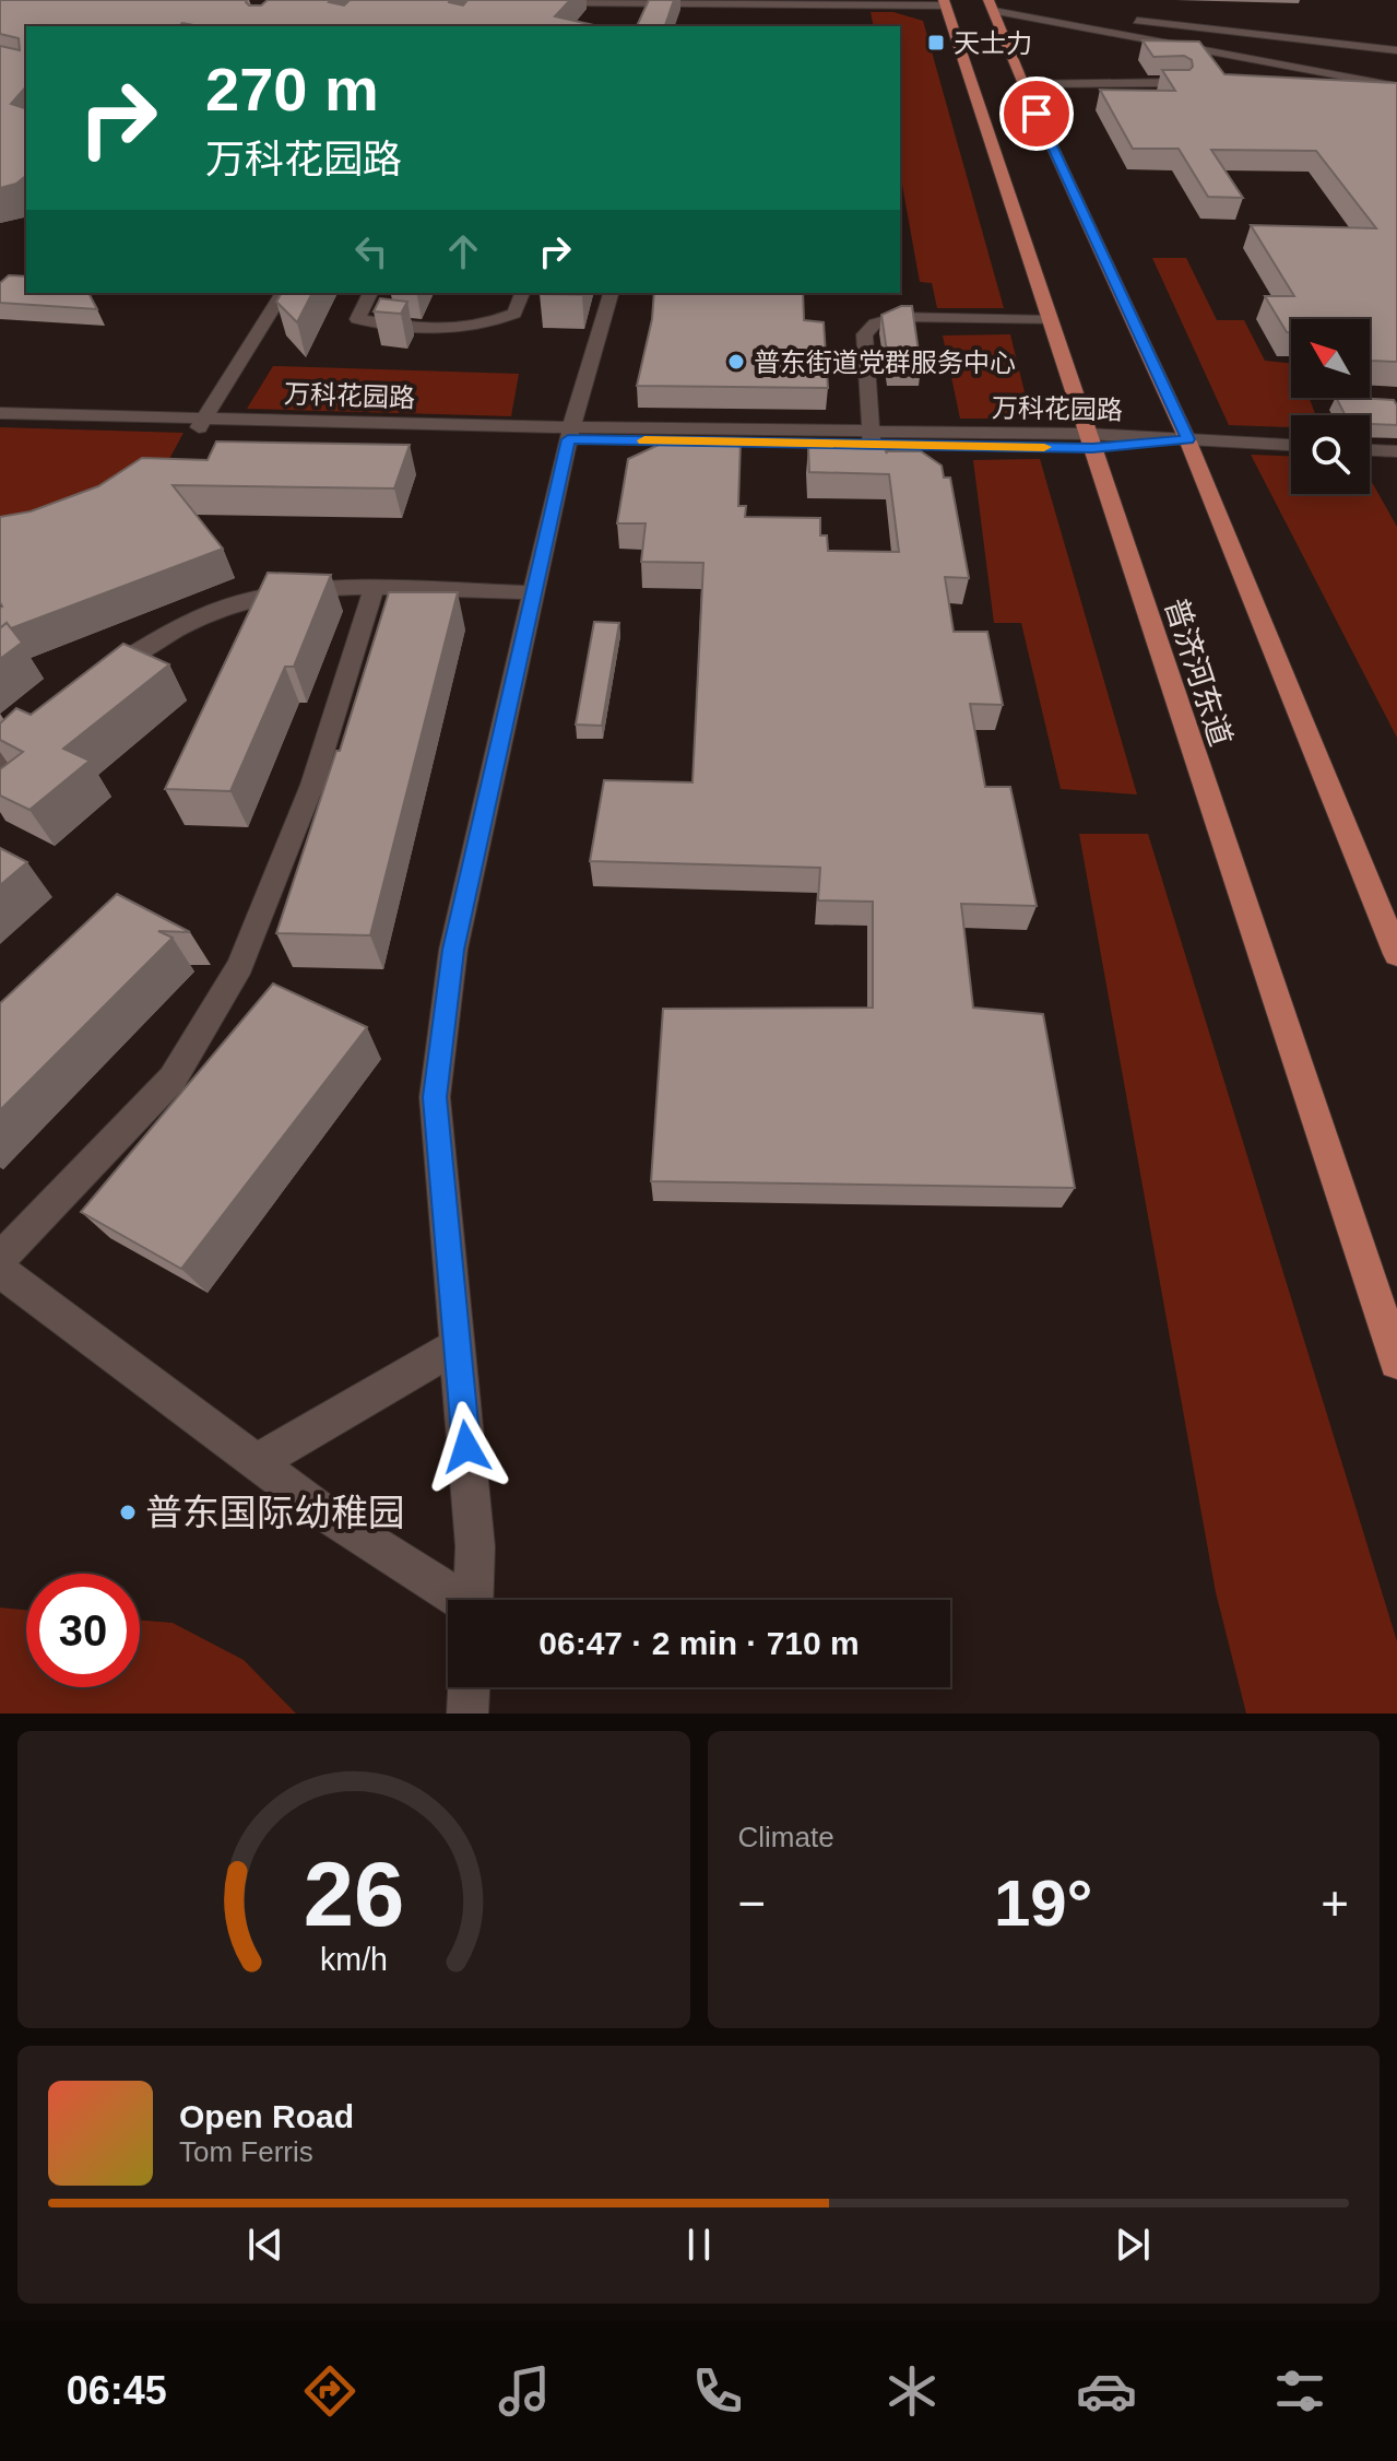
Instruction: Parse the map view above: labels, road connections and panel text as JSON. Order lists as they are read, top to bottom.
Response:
{
  "streets": {
    "main road": ["普济河东道"],
    "street": ["万科花园路"]
  },
  "crossings": [
    ["万科花园路", "普济河东道"]
  ],
  "places": {
    "transit": ["天士力"],
    "other": ["普东街道党群服务中心", "普东国际幼稚园"]
  },
  "north": "top left",
  "page": {
    "turn": ["270 m", "万科花园路"],
    "limit": "30",
    "trip": "06:47 · 2 min · 710 m",
    "tile": "Climate",
    "heat": ["−", "19°", "+"],
    "song": ["Open Road", "Tom Ferris"],
    "tabs": "06:45",
    "gauge": ["26", "km/h"]
  }
}
